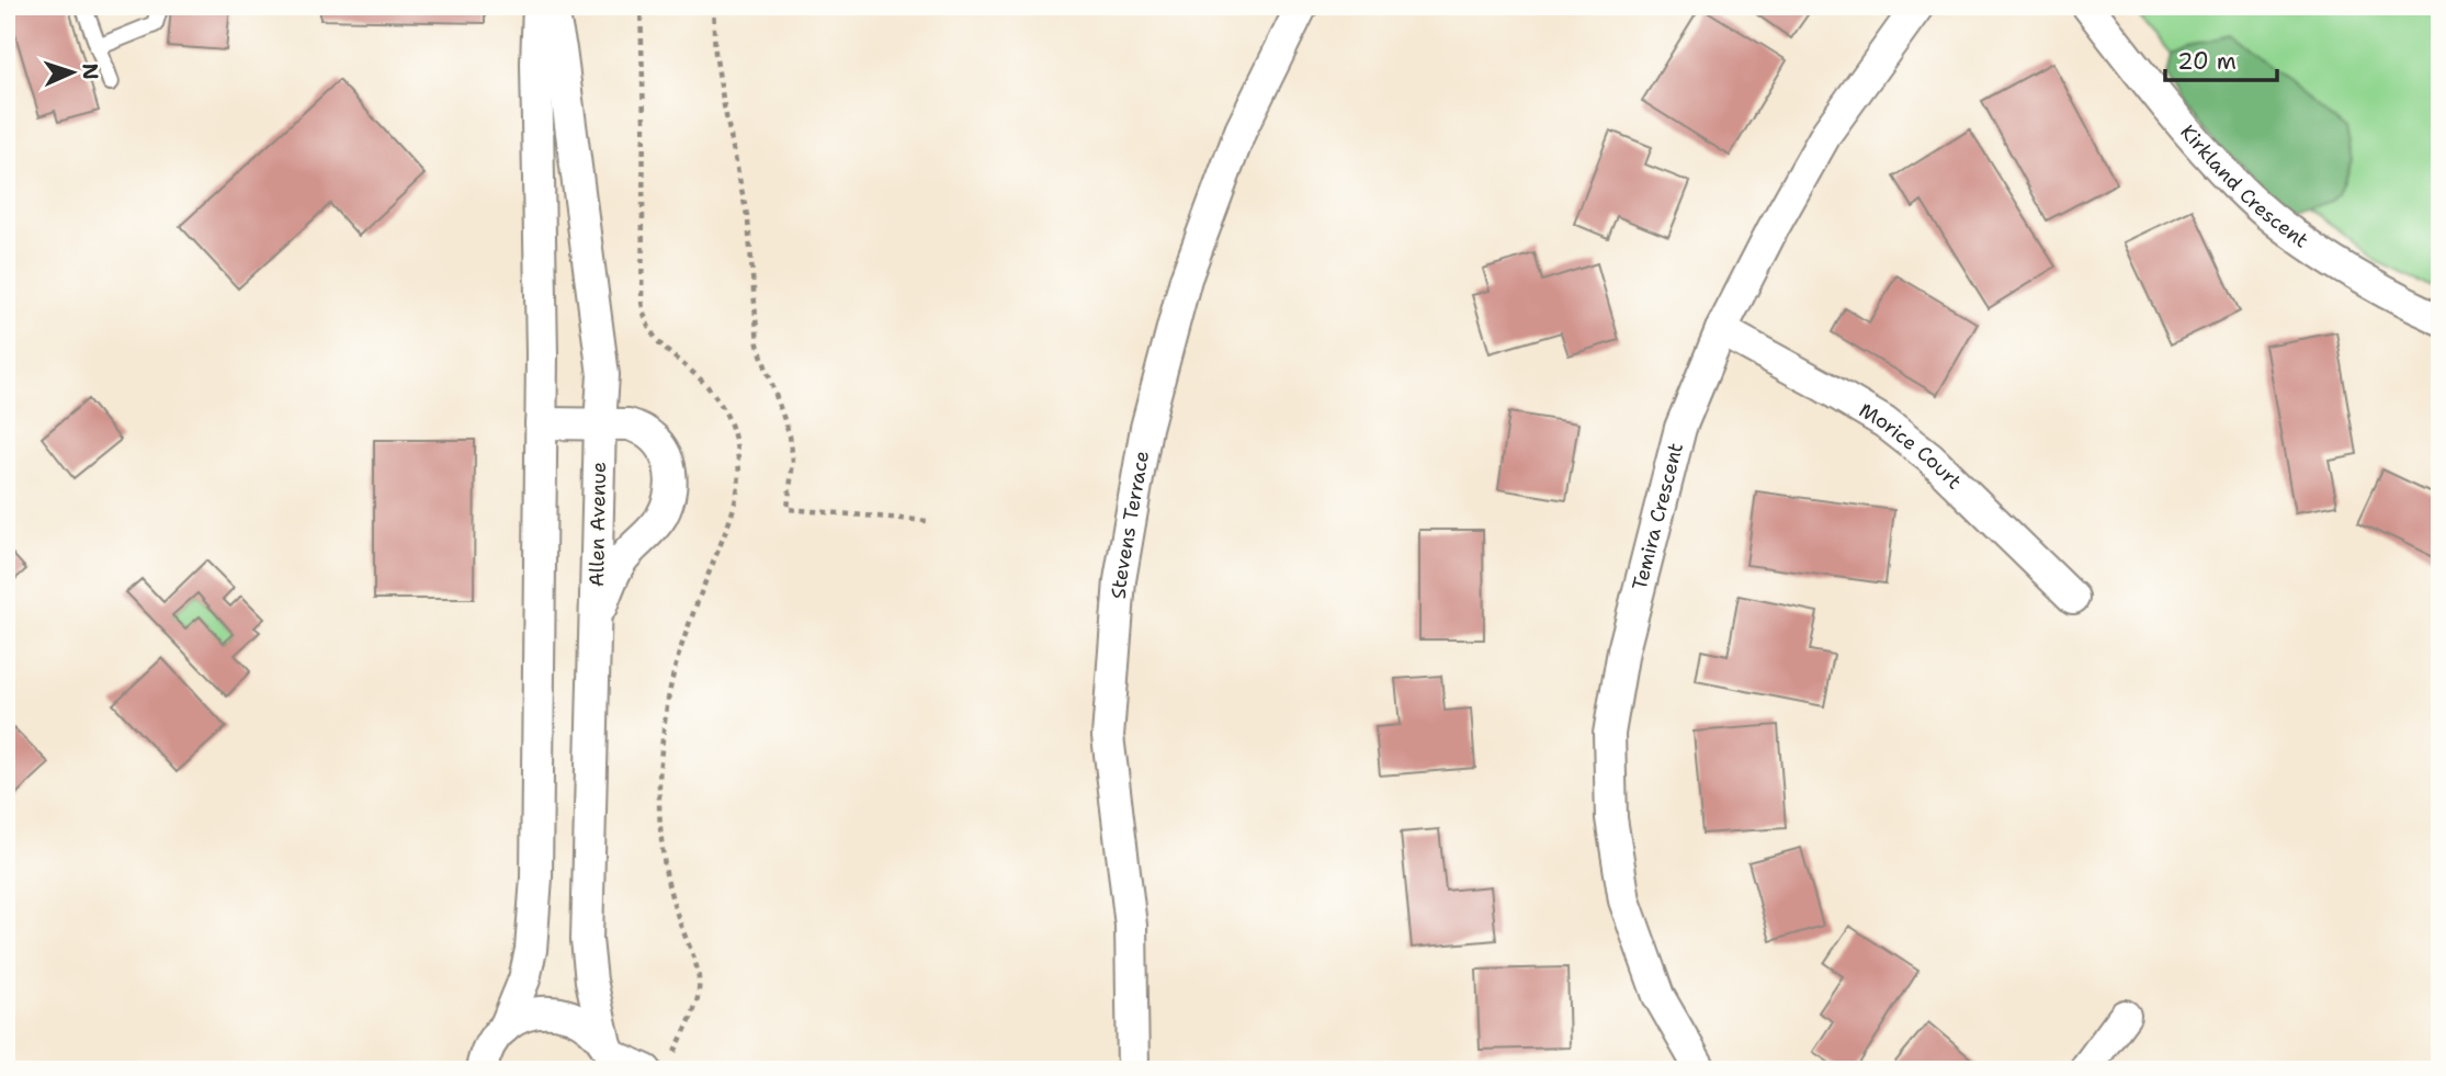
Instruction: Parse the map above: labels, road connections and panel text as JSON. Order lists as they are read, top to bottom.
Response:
{
  "streets": {
    "street": [
      "Kirkland Crescent",
      "Morice Court",
      "Temira Crescent",
      "Allen Avenue",
      "Stevens Terrace"
    ]
  },
  "crossings": [
    ["Morice Court", "Temira Crescent"]
  ],
  "scale_bar": "20 m",
  "north": "right"
}
